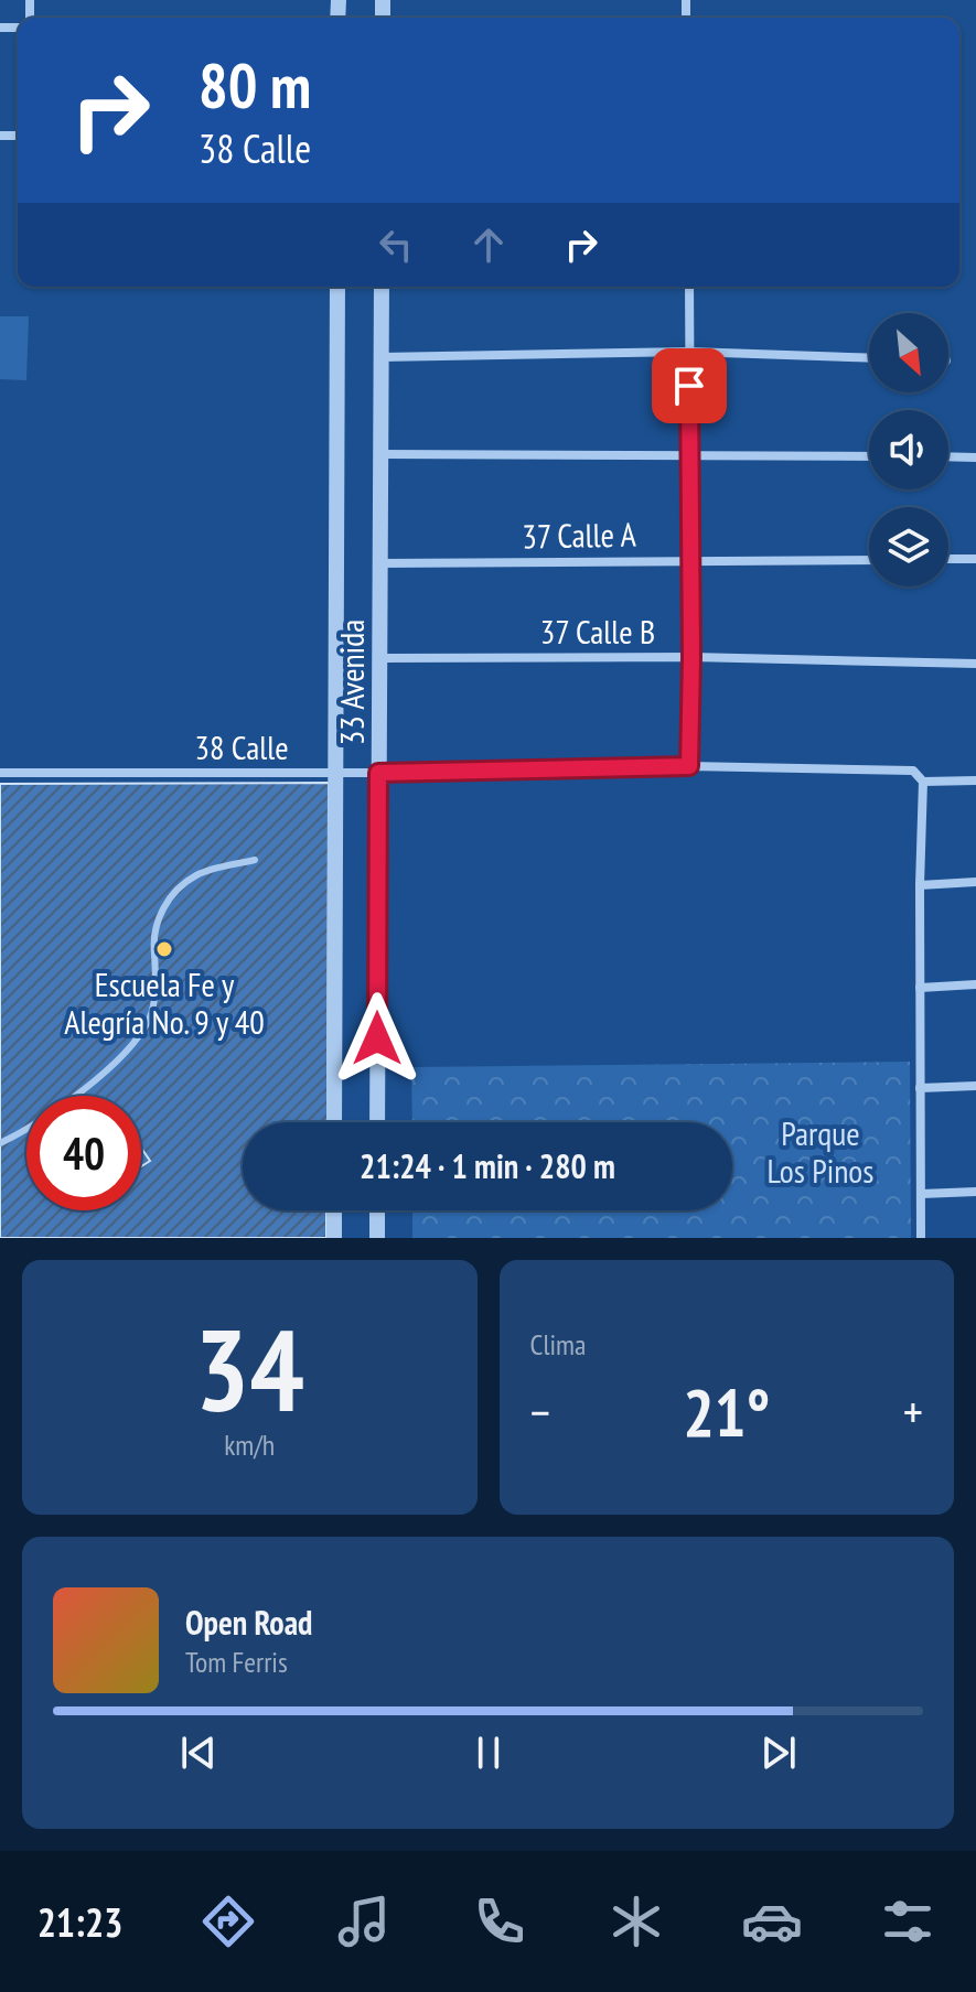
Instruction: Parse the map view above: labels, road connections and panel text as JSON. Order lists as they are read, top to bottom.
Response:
{
  "streets": {
    "street": [
      "37 Calle A",
      "37 Calle B",
      "33 Avenida",
      "38 Calle"
    ]
  },
  "crossings": [
    ["37 Calle A", "33 Avenida"],
    ["37 Calle B", "33 Avenida"],
    ["33 Avenida", "38 Calle"]
  ],
  "parks": ["Parque Los Pinos"],
  "places": ["Escuela Fe y Alegría No. 9 y 40"],
  "north": "bottom right",
  "page": {
    "turn": ["80 m", "38 Calle"],
    "limit": "40",
    "trip": "21:24 · 1 min · 280 m",
    "tile": [
      ["34", "km/h"],
      "Clima"
    ],
    "heat": ["−", "21°", "+"],
    "song": ["Open Road", "Tom Ferris"],
    "tabs": "21:23"
  }
}
